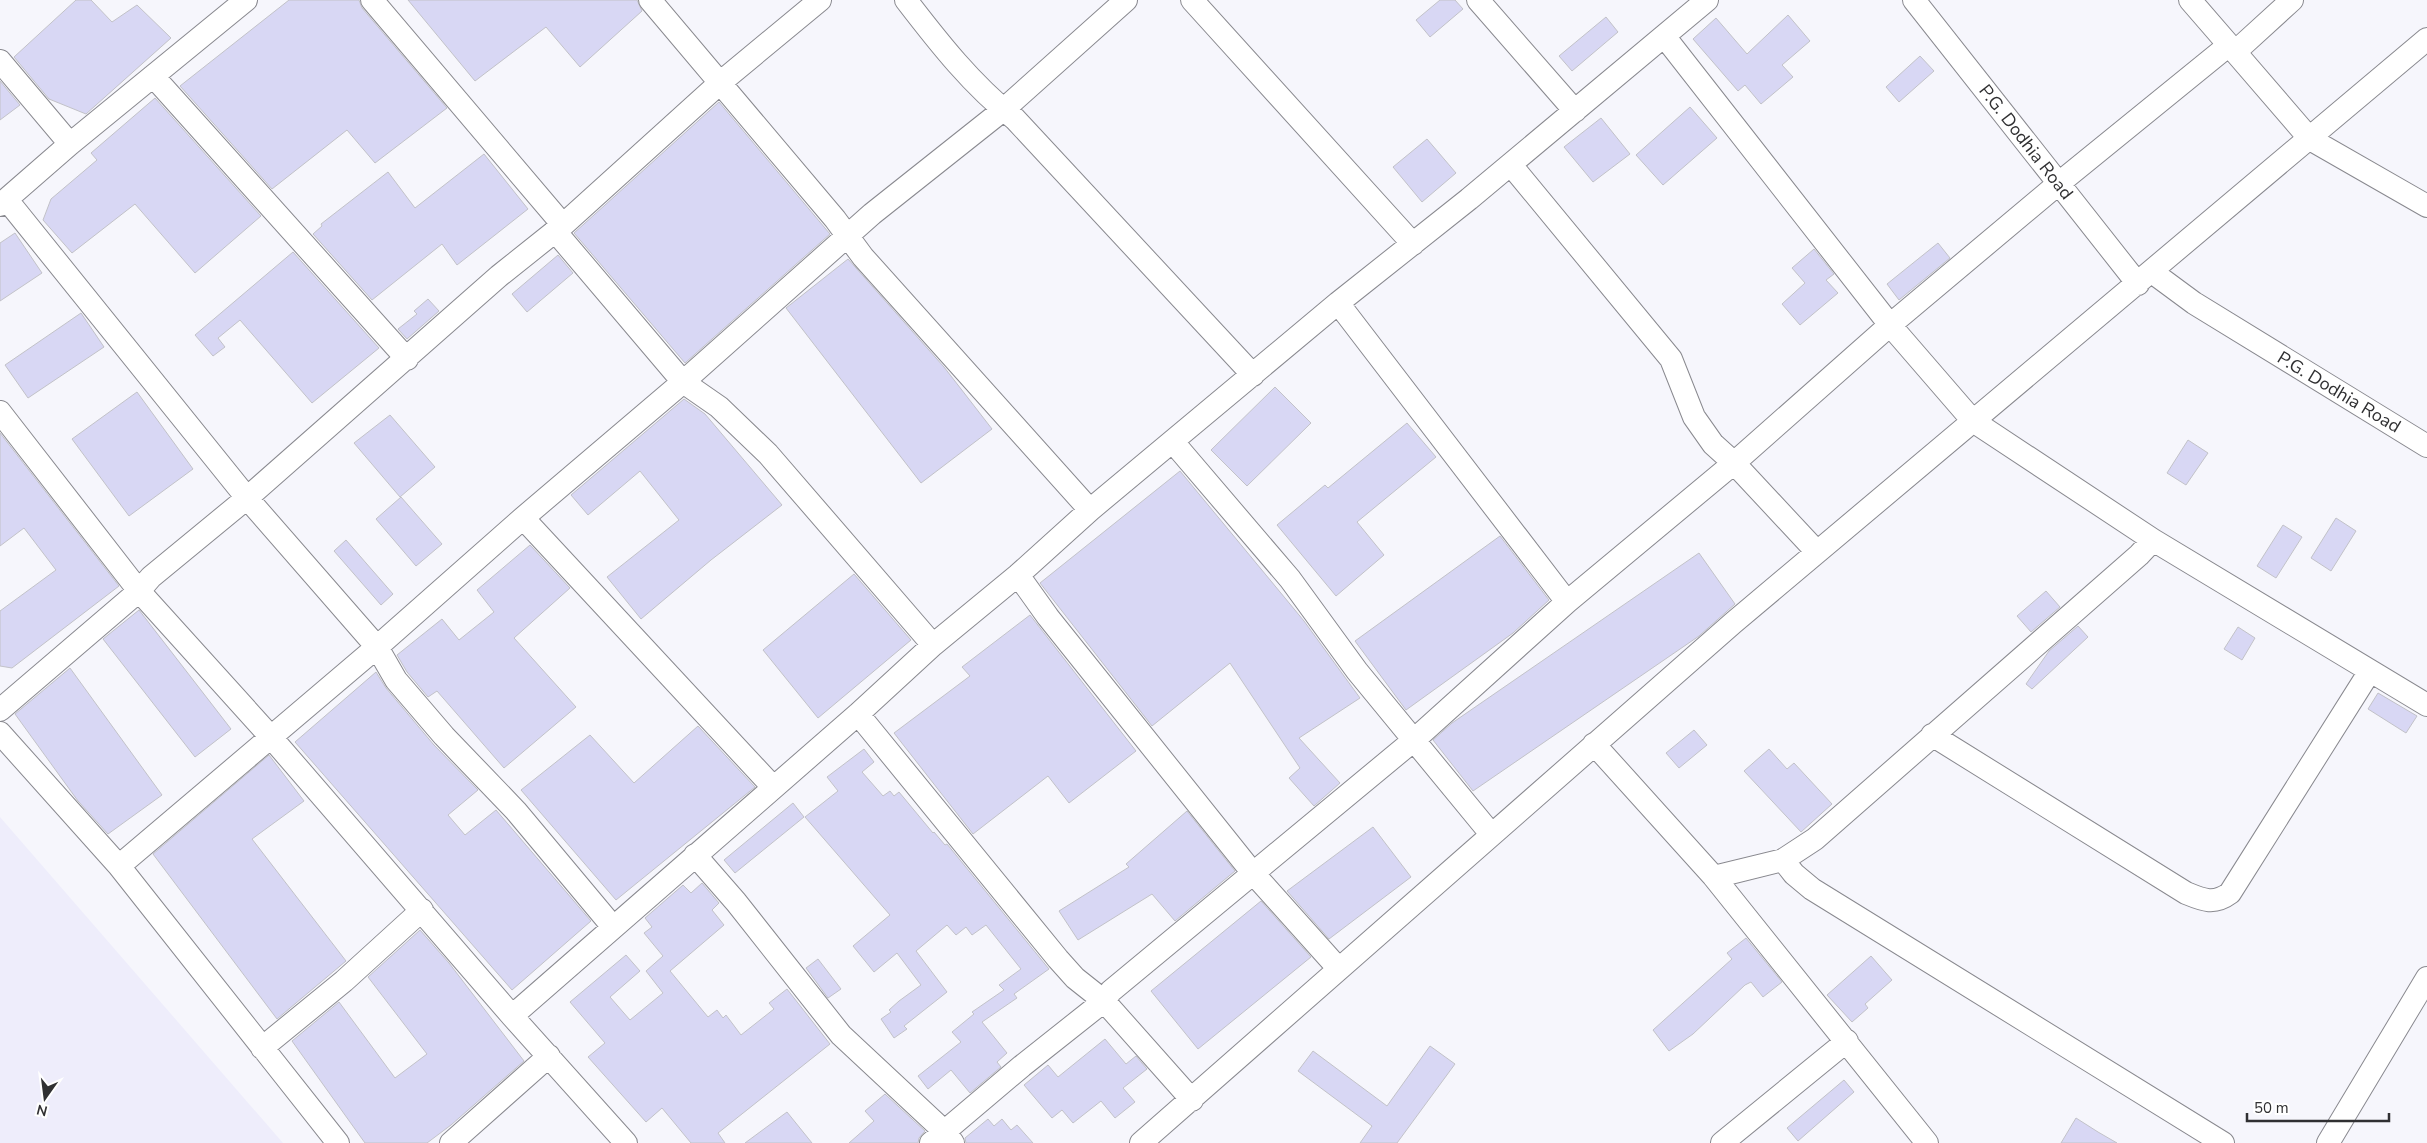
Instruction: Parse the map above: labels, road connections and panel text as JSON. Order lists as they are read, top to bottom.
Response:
{
  "streets": {
    "street": ["P.G. Dodhia Road"]
  },
  "scale_bar": "50 m",
  "north": "bottom"
}
